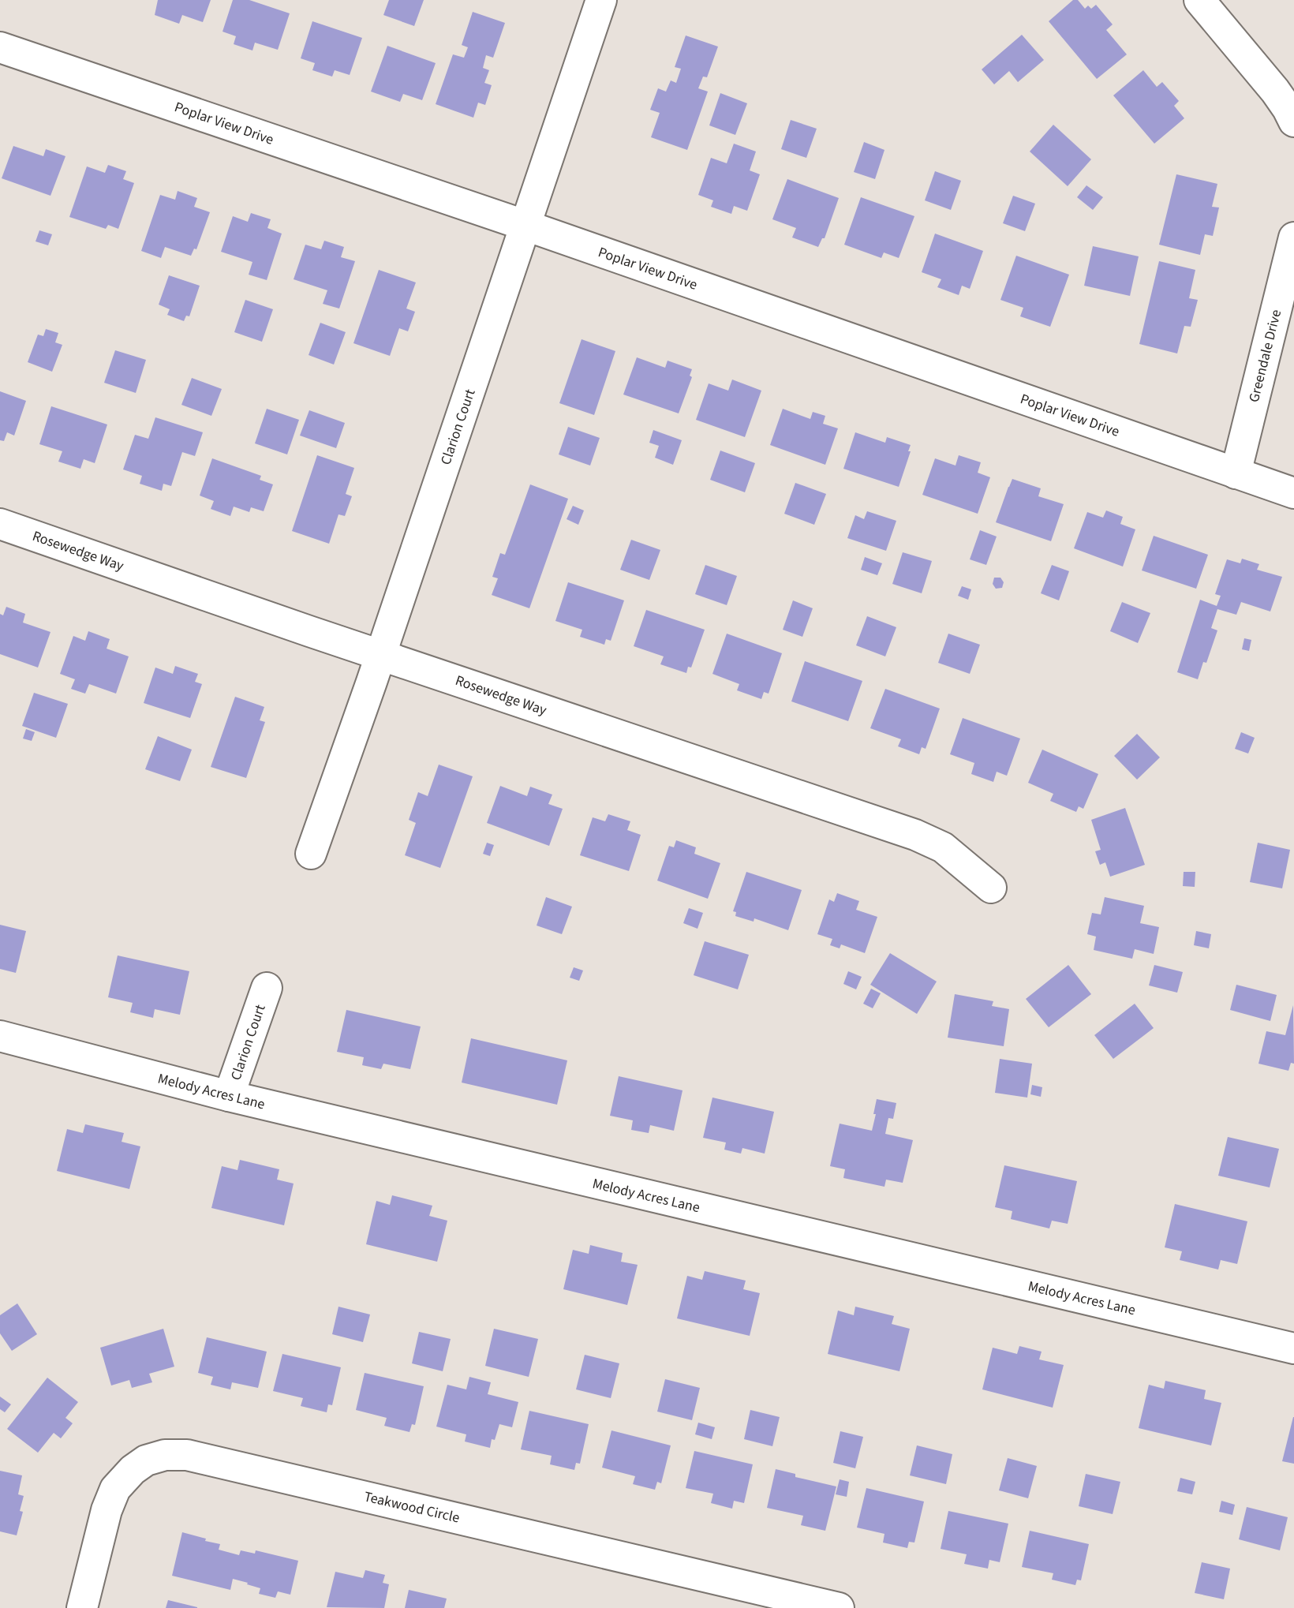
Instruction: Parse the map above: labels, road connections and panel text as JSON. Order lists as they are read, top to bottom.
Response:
{
  "streets": {
    "street": [
      "Poplar View Drive",
      "Greendale Drive",
      "Clarion Court",
      "Rosewedge Way",
      "Melody Acres Lane",
      "Teakwood Circle"
    ]
  },
  "crossings": [
    ["Poplar View Drive", "Greendale Drive"],
    ["Poplar View Drive", "Clarion Court"],
    ["Clarion Court", "Rosewedge Way"],
    ["Clarion Court", "Melody Acres Lane"]
  ]
}
